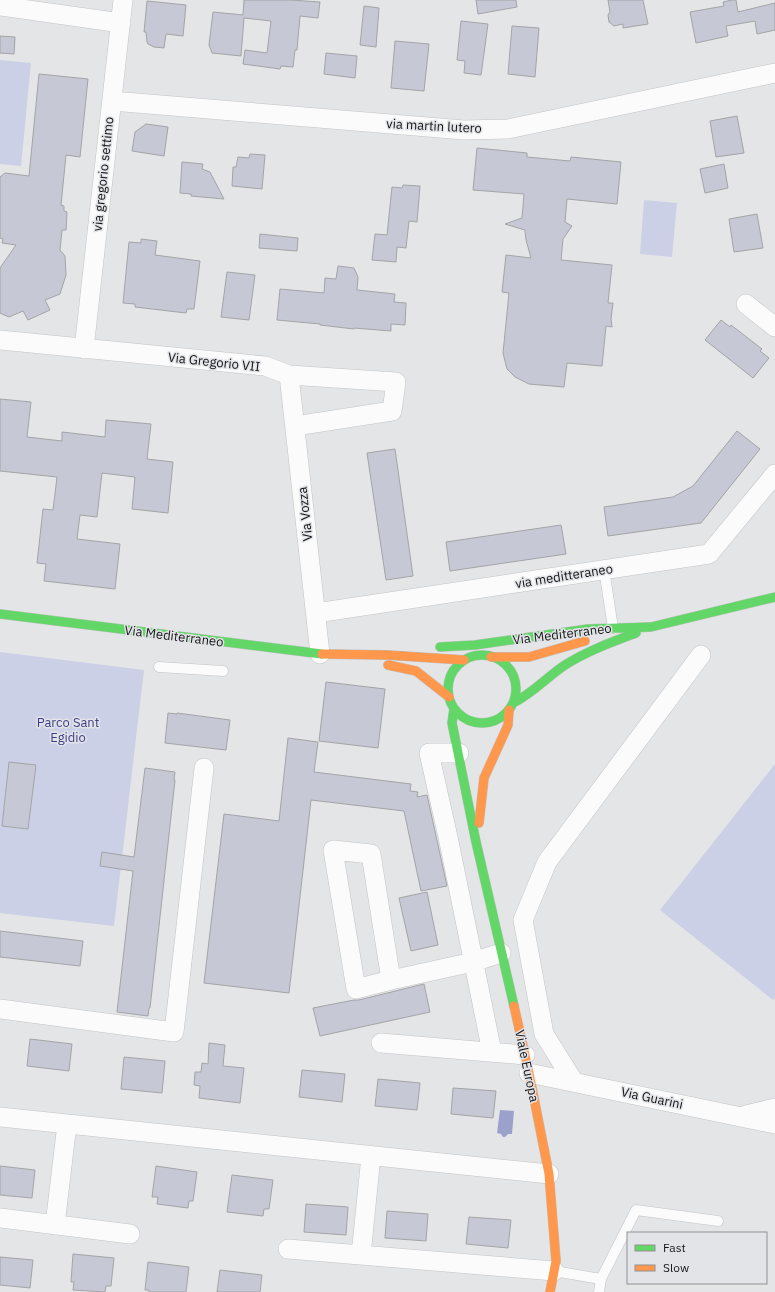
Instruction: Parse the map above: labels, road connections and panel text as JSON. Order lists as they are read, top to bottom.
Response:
{
  "streets": {
    "main road": ["Via Mediterraneo", "Viale Europa"],
    "street": [
      "via martin lutero",
      "via gregorio settimo",
      "Via Gregorio VII",
      "Via Vozza",
      "via meditteraneo",
      "Via Guarini"
    ]
  },
  "crossings": [
    ["via martin lutero", "via gregorio settimo"],
    ["via gregorio settimo", "Via Gregorio VII"],
    ["Via Gregorio VII", "Via Vozza"],
    ["Via Vozza", "via meditteraneo"],
    ["Via Vozza", "Via Mediterraneo"],
    ["Via Mediterraneo", "Viale Europa"],
    ["Viale Europa", "Via Guarini"]
  ],
  "parks": ["Parco Sant Egidio"],
  "legend": ["Fast", "Slow"]
}
